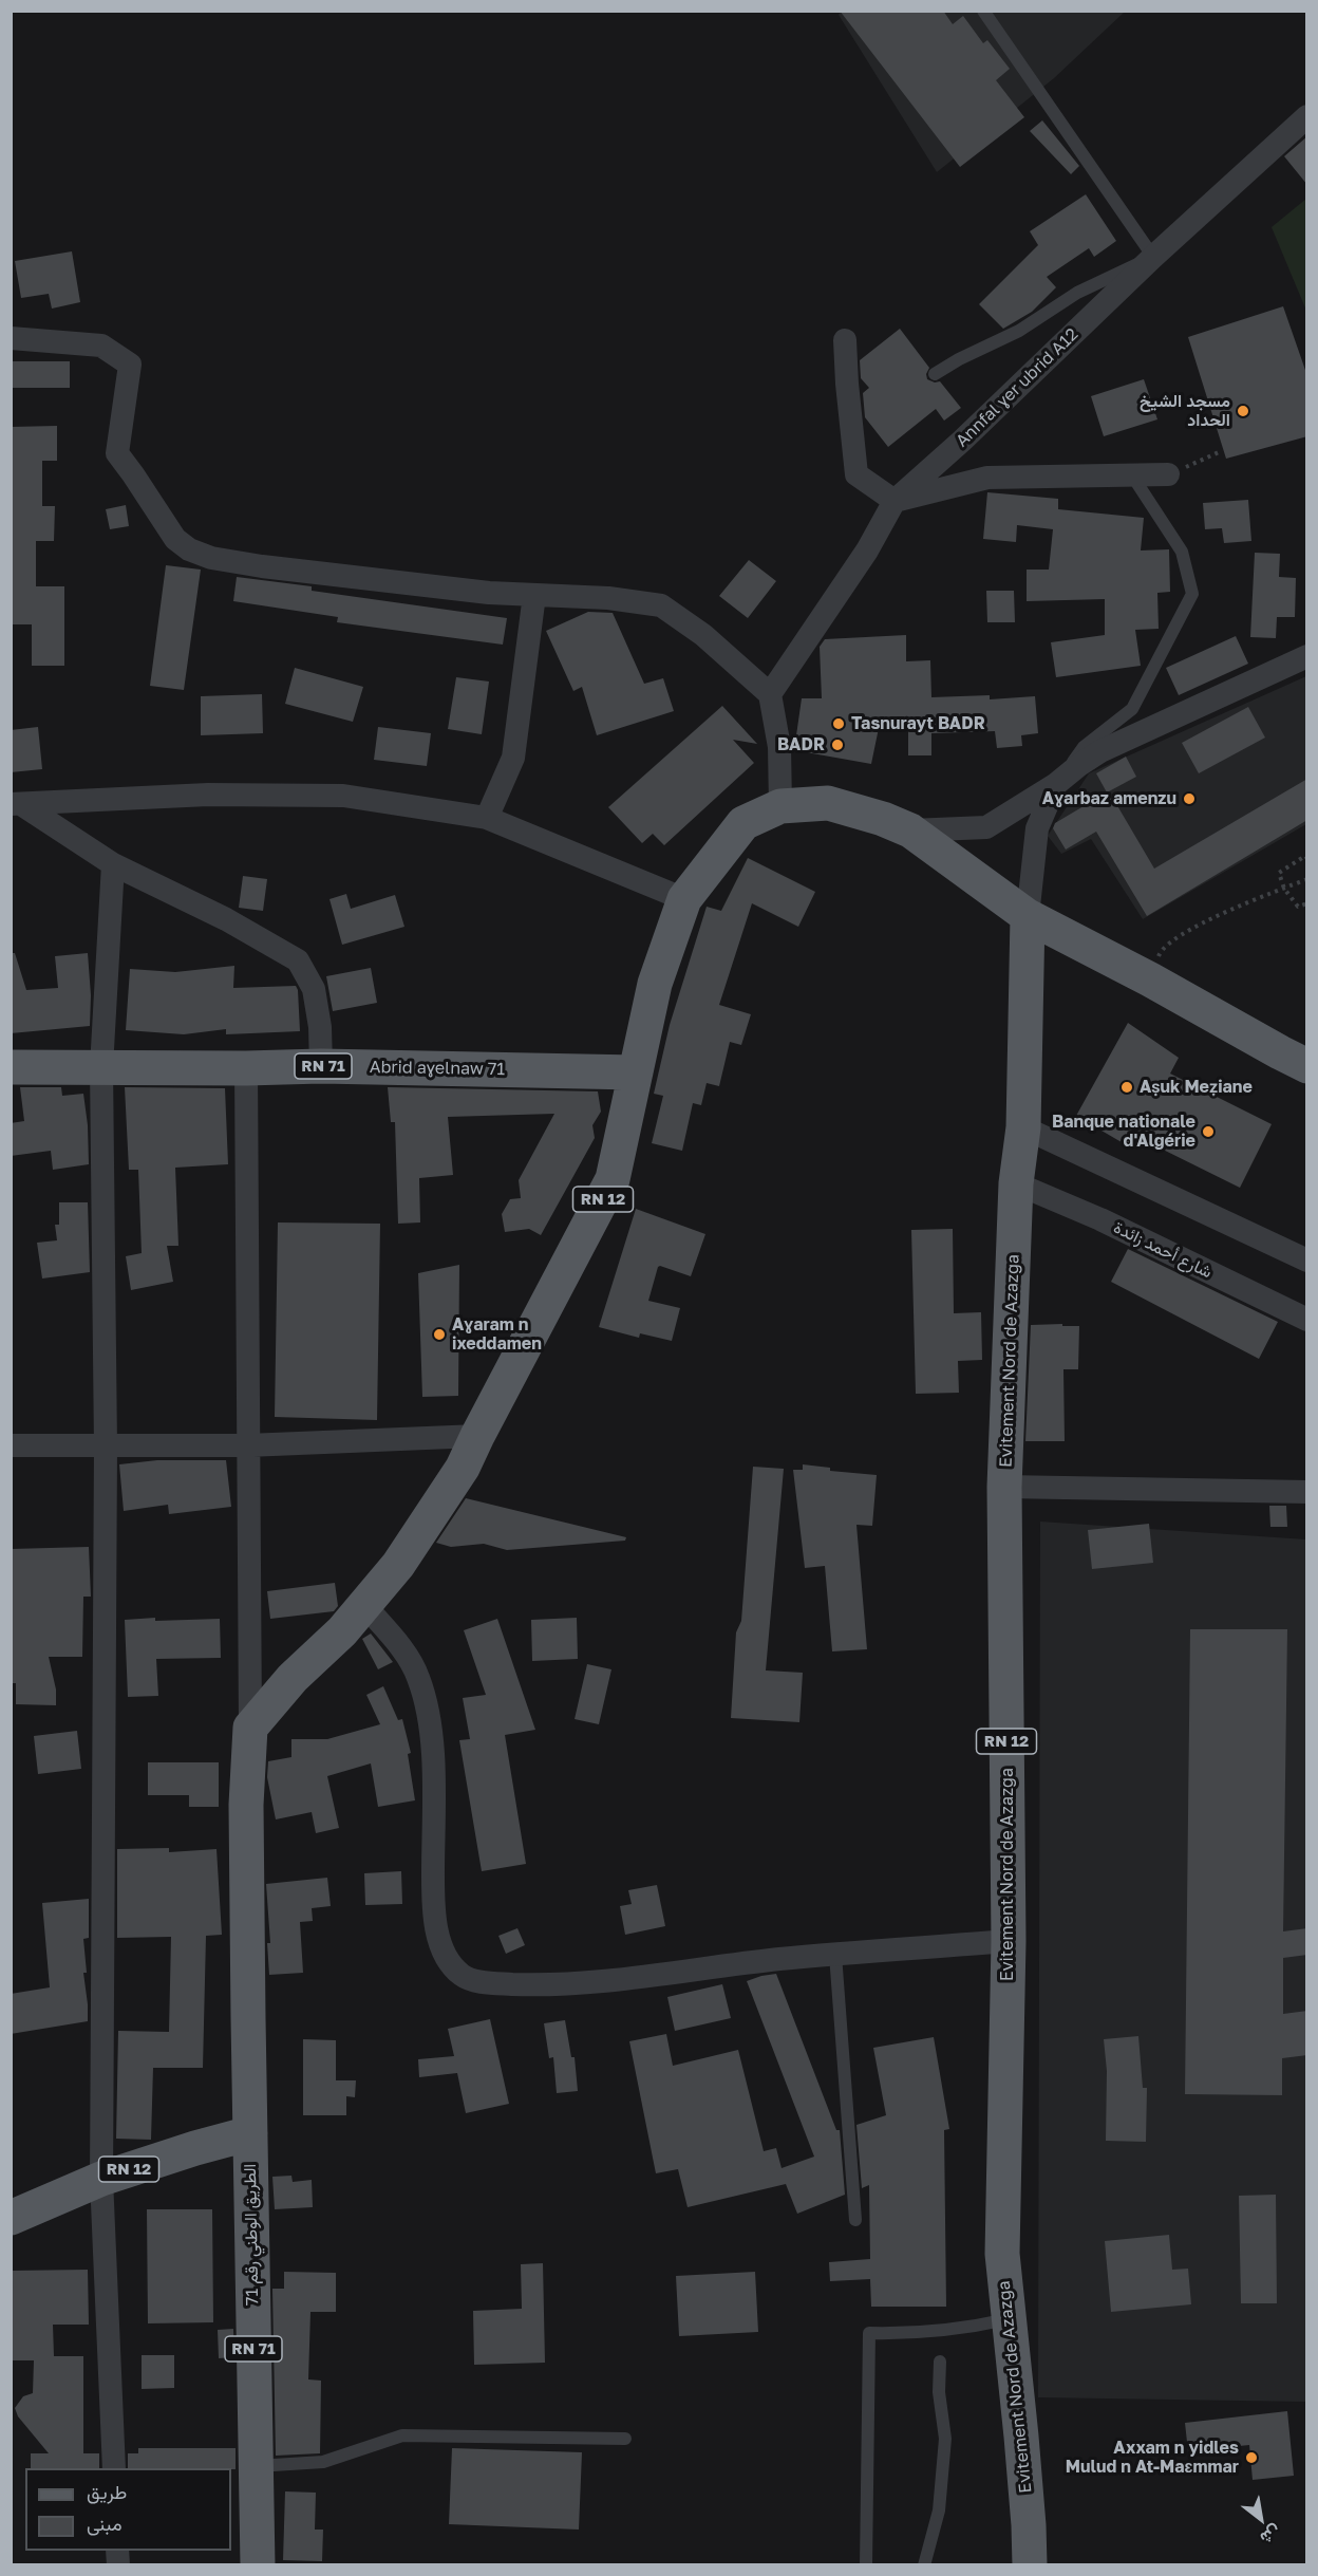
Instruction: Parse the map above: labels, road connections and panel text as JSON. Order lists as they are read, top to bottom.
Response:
{
  "streets": {
    "main road": [
      "RN 71",
      "Abrid aɣelnaw 71",
      "RN 12",
      "Evitement Nord de Azazga",
      "الطريق الوطني رقم 71"
    ],
    "street": ["Annfal ɣer ubrid A12", "شارع أحمد زائدة"]
  },
  "crossings": [
    ["Abrid aɣelnaw 71", "RN 12"],
    ["RN 12", "Evitement Nord de Azazga"],
    ["RN 12", "الطريق الوطني رقم 71"],
    ["شارع أحمد زائدة", "Evitement Nord de Azazga"]
  ],
  "places": [
    "مسجد الشيخ الحداد",
    "Tasnurayt BADR",
    "BADR",
    "Aɣarbaz amenzu",
    "Aṣuk Meẓiane",
    "Banque nationale d'Algérie",
    "Aɣaram n ixeddamen",
    "Axxam n yidles Mulud n At-Maɛmmar"
  ],
  "legend": ["طريق", "مبنى"],
  "north": "bottom right"
}
